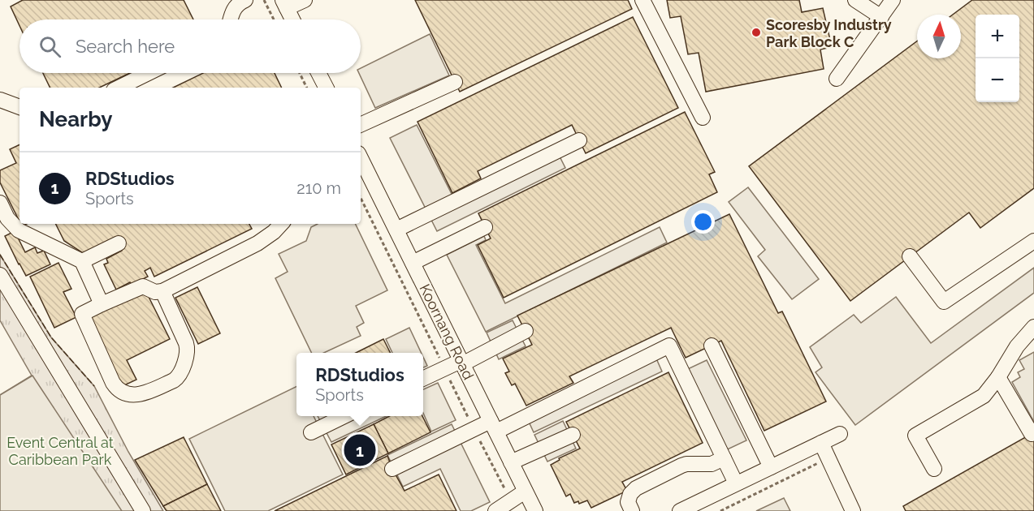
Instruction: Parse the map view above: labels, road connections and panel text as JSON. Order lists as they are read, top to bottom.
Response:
{
  "streets": {
    "street": ["Koornang Road"]
  },
  "parks": ["Event Central at Caribbean Park"],
  "places": ["Scoresby Industry Park Block C"],
  "north": "top",
  "page": {
    "map_buttons": ["+", "−"],
    "search": "Search here",
    "heading": "Nearby",
    "list": [
      {
        "mark": "1",
        "name": "RDStudios",
        "note": "Sports",
        "value": "210 m"
      }
    ],
    "popup": ["RDStudios", "Sports"],
    "pins": "1"
  }
}
